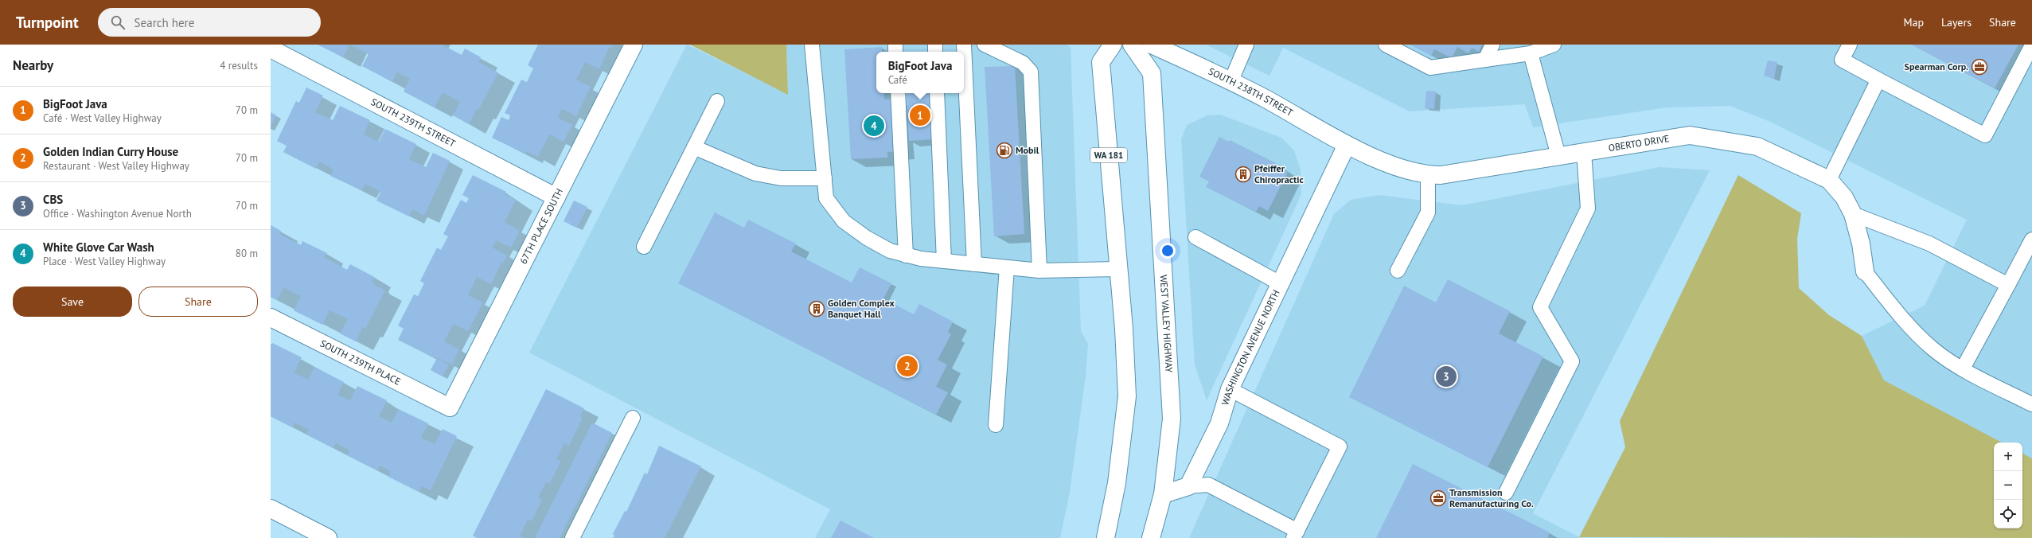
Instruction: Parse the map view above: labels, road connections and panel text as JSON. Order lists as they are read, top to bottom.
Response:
{
  "streets": {
    "street": [
      "SOUTH 238TH STREET",
      "SOUTH 239TH STREET",
      "OBERTO DRIVE",
      "WA 181",
      "67TH PLACE SOUTH",
      "WEST VALLEY HIGHWAY",
      "WASHINGTON AVENUE NORTH",
      "SOUTH 239TH PLACE"
    ]
  },
  "crossings": [
    ["SOUTH 238TH STREET", "OBERTO DRIVE"],
    ["SOUTH 238TH STREET", "WASHINGTON AVENUE NORTH"],
    ["SOUTH 239TH STREET", "67TH PLACE SOUTH"],
    ["OBERTO DRIVE", "WASHINGTON AVENUE NORTH"],
    ["67TH PLACE SOUTH", "SOUTH 239TH PLACE"]
  ],
  "places": {
    "office": ["Spearman Corp.", "Transmission Remanufacturing Co."],
    "fuel station": ["Mobil"],
    "building": ["Pfeiffer Chiropractic", "Golden Complex Banquet Hall"]
  },
  "page": {
    "header": "Turnpoint",
    "search": "Search here",
    "nav": ["Map", "Layers", "Share"],
    "heading": ["Nearby", "4 results"],
    "popup": ["BigFoot Java", "Café"],
    "list": [
      {
        "mark": "1",
        "name": "BigFoot Java",
        "note": "Café · West Valley Highway",
        "value": "70 m"
      },
      {
        "mark": "2",
        "name": "Golden Indian Curry House",
        "note": "Restaurant · West Valley Highway",
        "value": "70 m"
      },
      {
        "mark": "3",
        "name": "CBS",
        "note": "Office · Washington Avenue North",
        "value": "70 m"
      },
      {
        "mark": "4",
        "name": "White Glove Car Wash",
        "note": "Place · West Valley Highway",
        "value": "80 m"
      }
    ],
    "pins": [
      "1",
      "4",
      "2",
      "3"
    ],
    "buttons": ["Save", "Share"],
    "map_buttons": ["+", "−"]
  }
}
